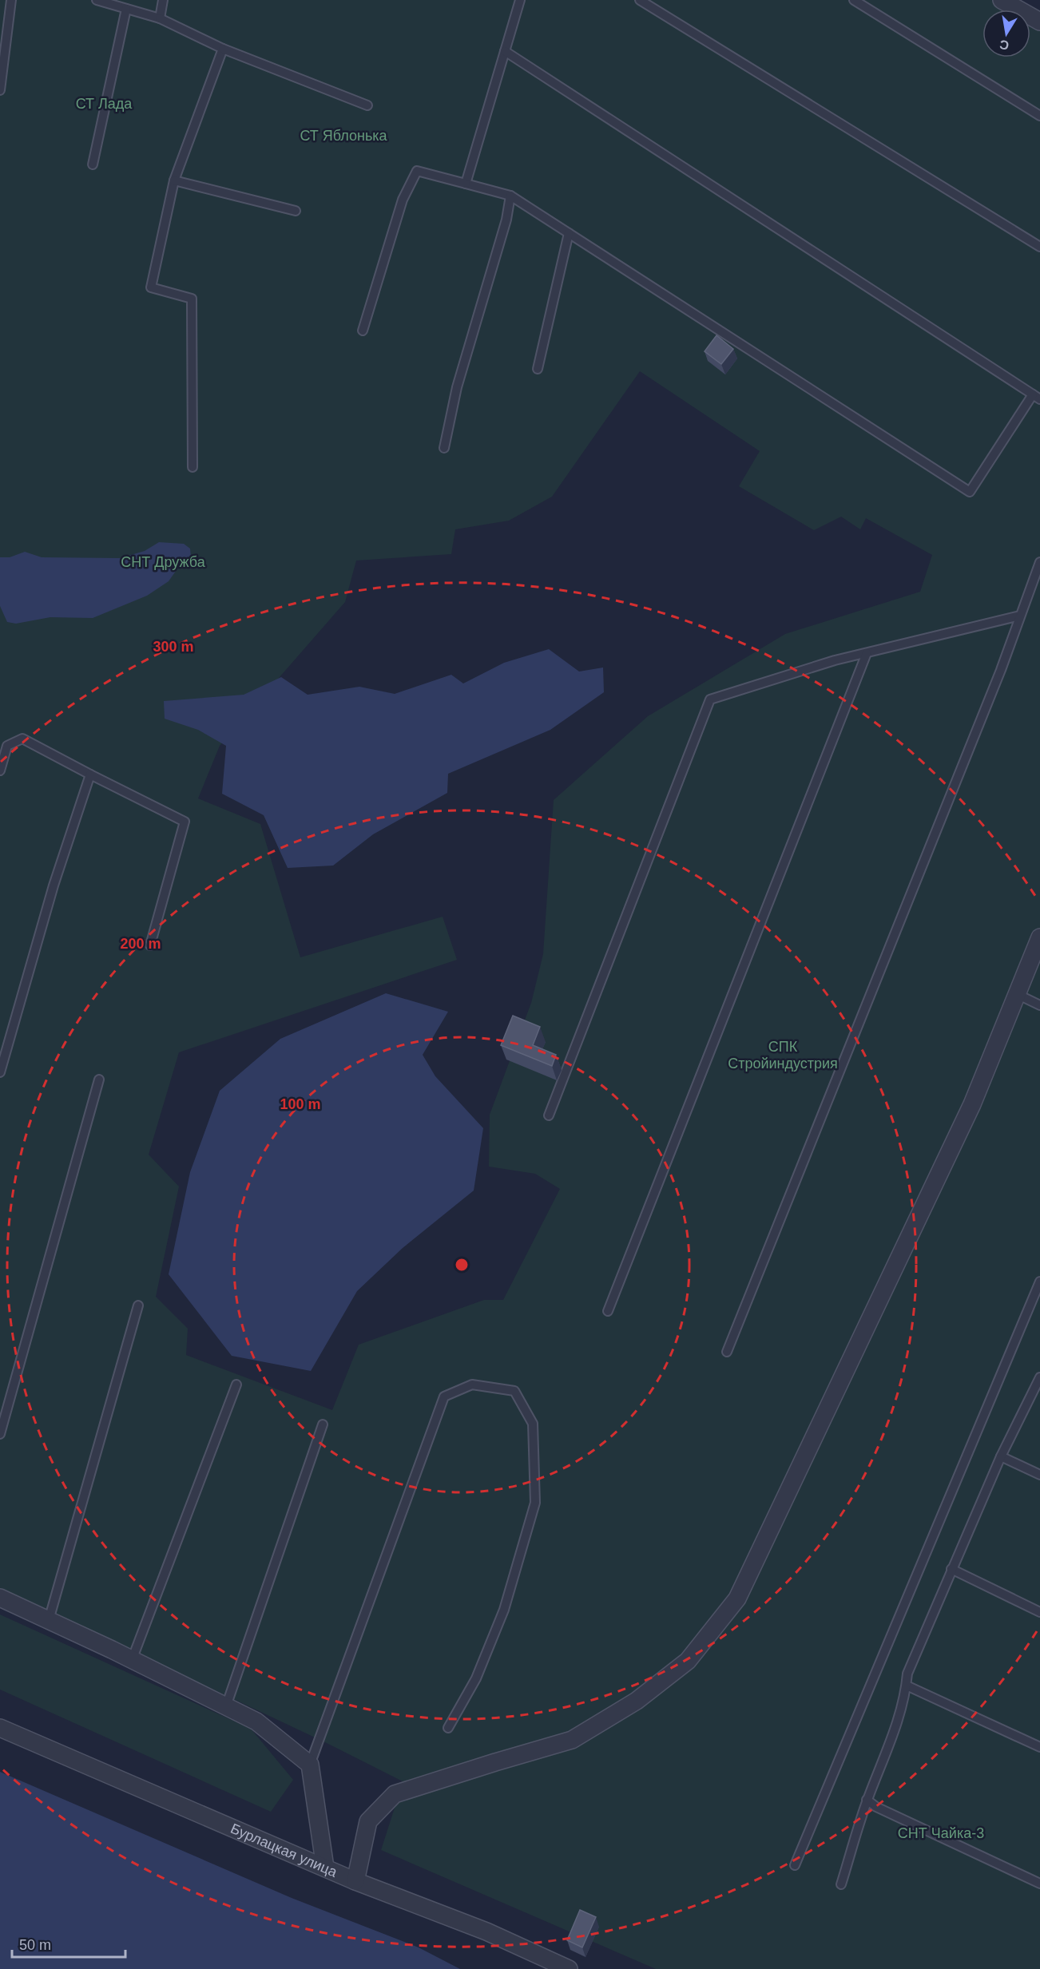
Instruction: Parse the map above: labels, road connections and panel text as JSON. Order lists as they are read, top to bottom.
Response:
{
  "streets": {
    "street": ["Бурлацкая улица"]
  },
  "parks": [
    "СТ Лада",
    "СТ Яблонька",
    "СНТ Дружба",
    "СПК Стройиндустрия",
    "СНТ Чайка-3"
  ],
  "scale_bar": "50 m",
  "north": "bottom",
  "rings": ["300 m", "200 m", "100 m"]
}
